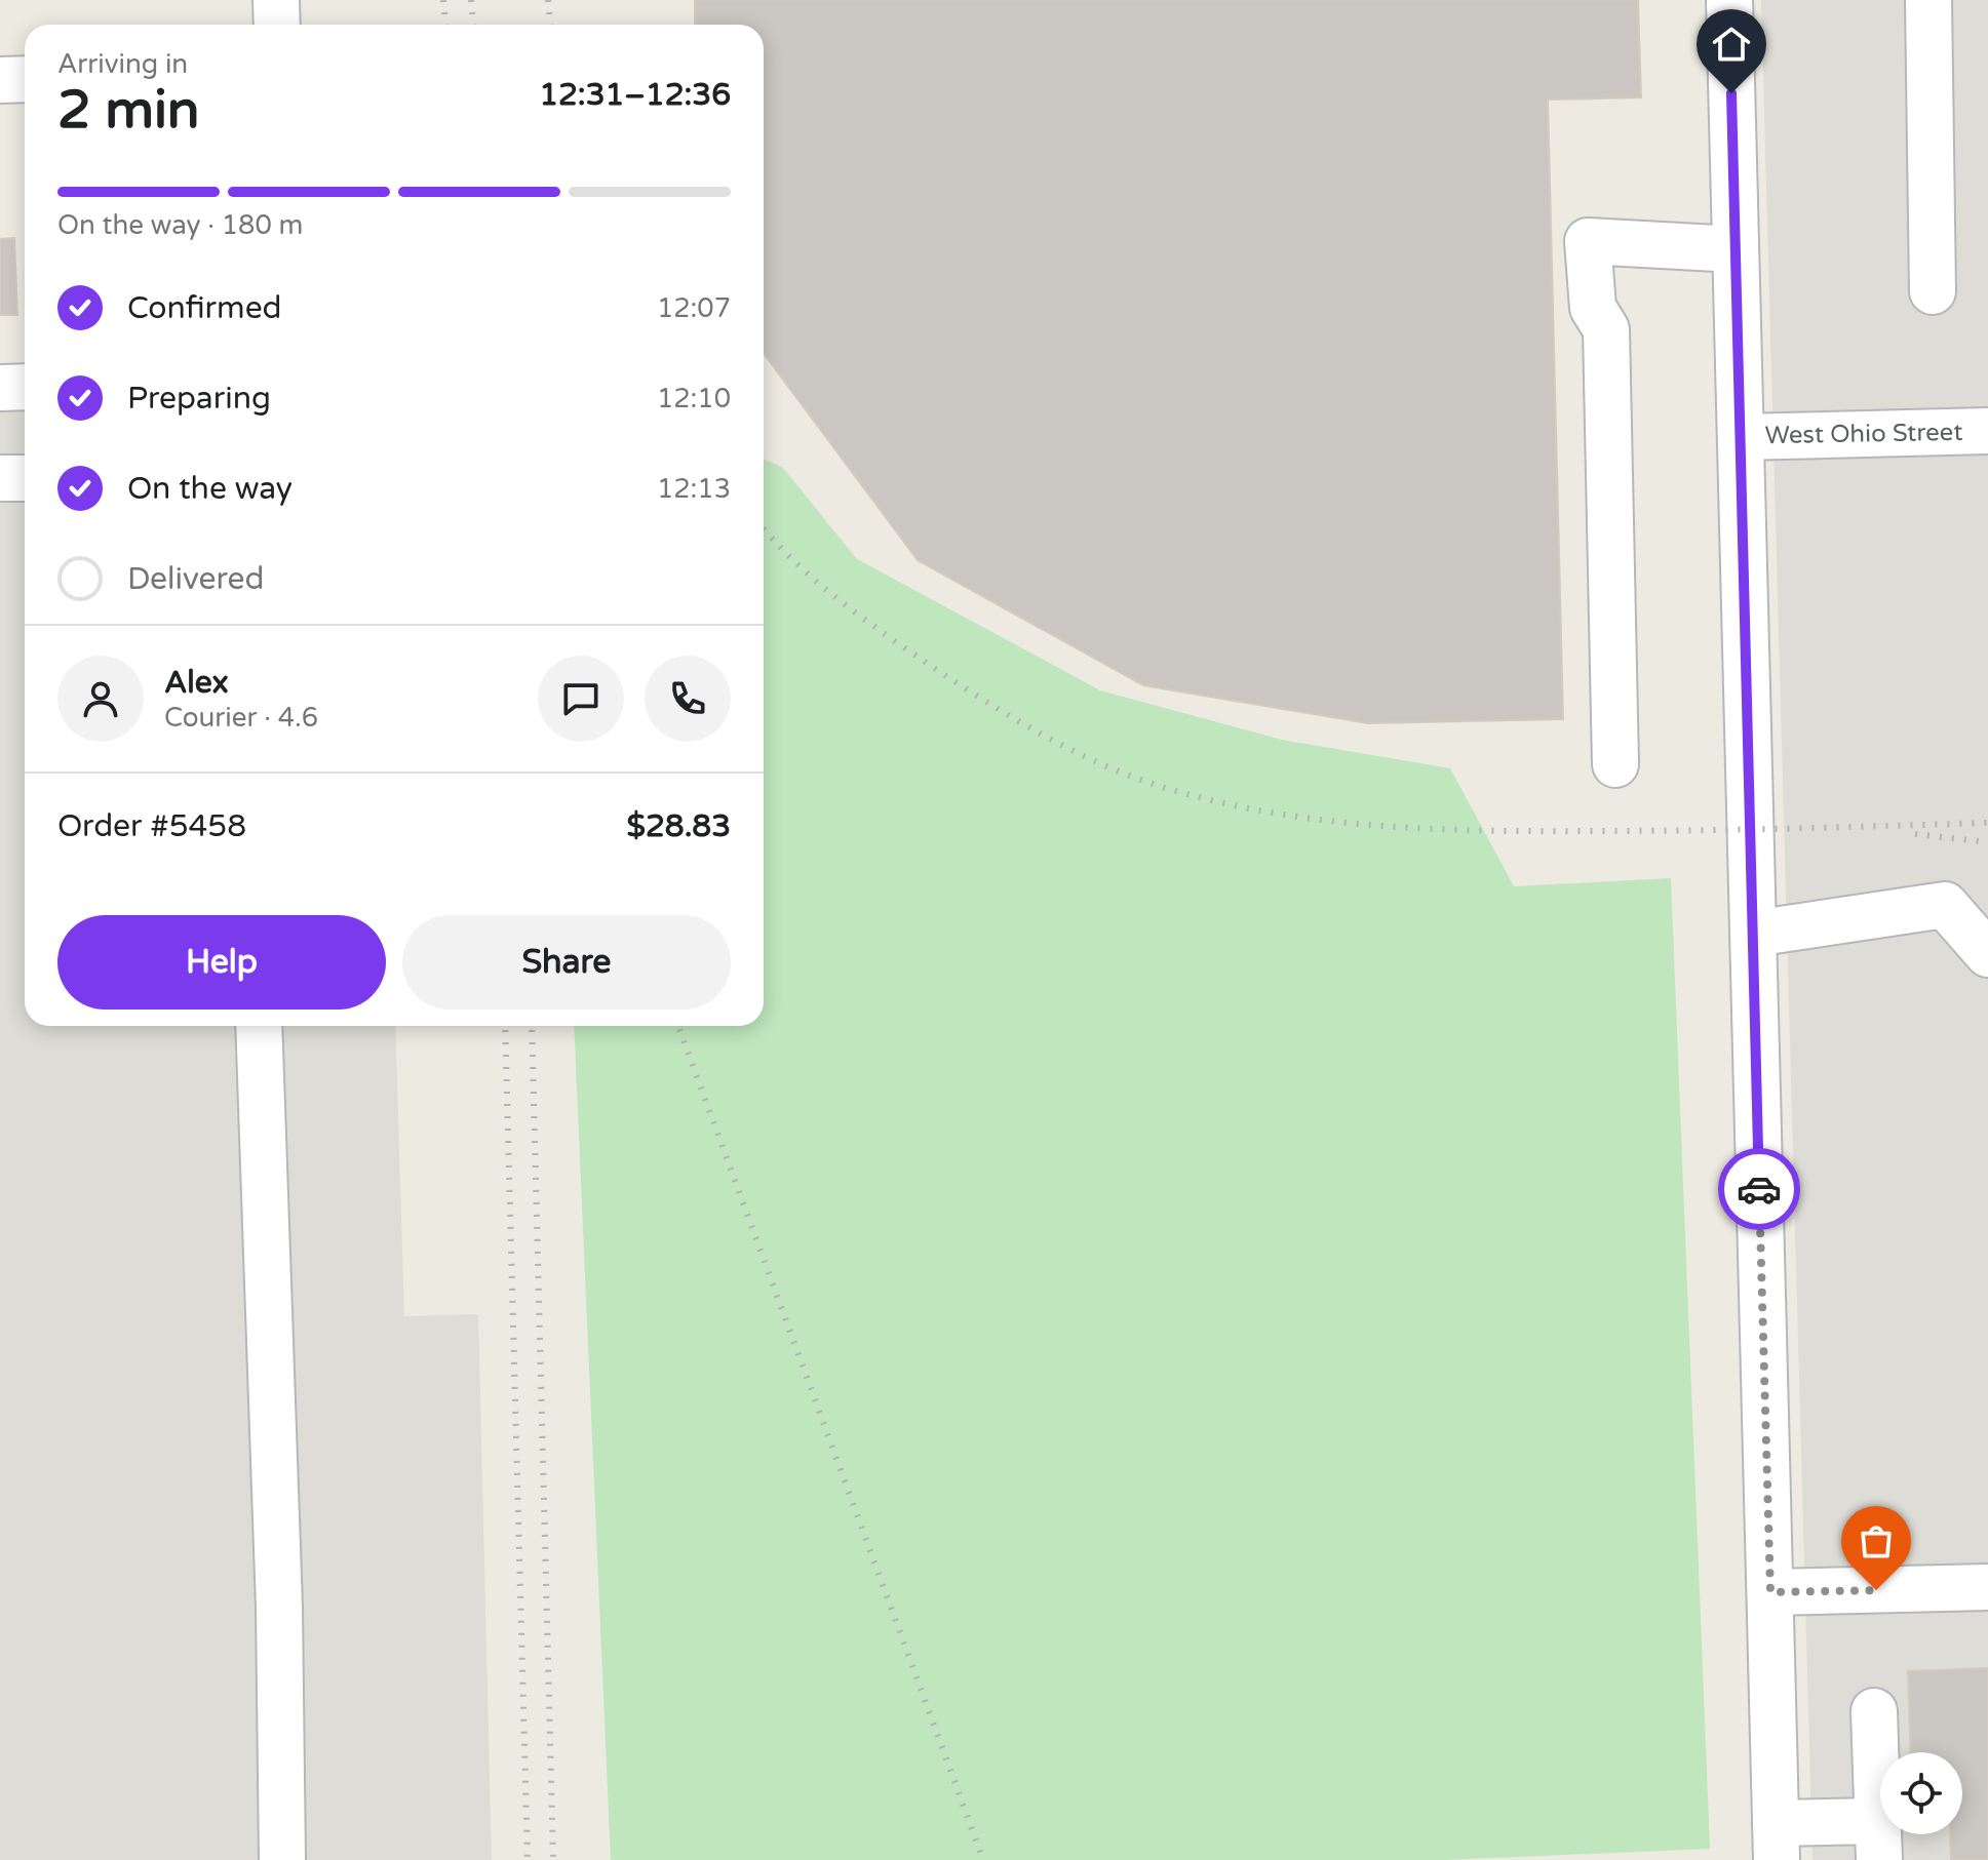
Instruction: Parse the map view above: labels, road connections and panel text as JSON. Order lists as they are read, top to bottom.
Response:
{
  "streets": {
    "street": ["West Ohio Street"]
  },
  "page": {
    "heading": ["2 min", "Arriving in", "12:31–12:36"],
    "panel": [
      "Alex",
      "Courier · 4.6",
      "Order #5458",
      "$28.83"
    ],
    "bar": "On the way · 180 m",
    "list": [
      ["Confirmed", "12:07"],
      ["Preparing", "12:10"],
      ["On the way", "12:13"],
      "Delivered"
    ],
    "buttons": ["Help", "Share"]
  }
}
